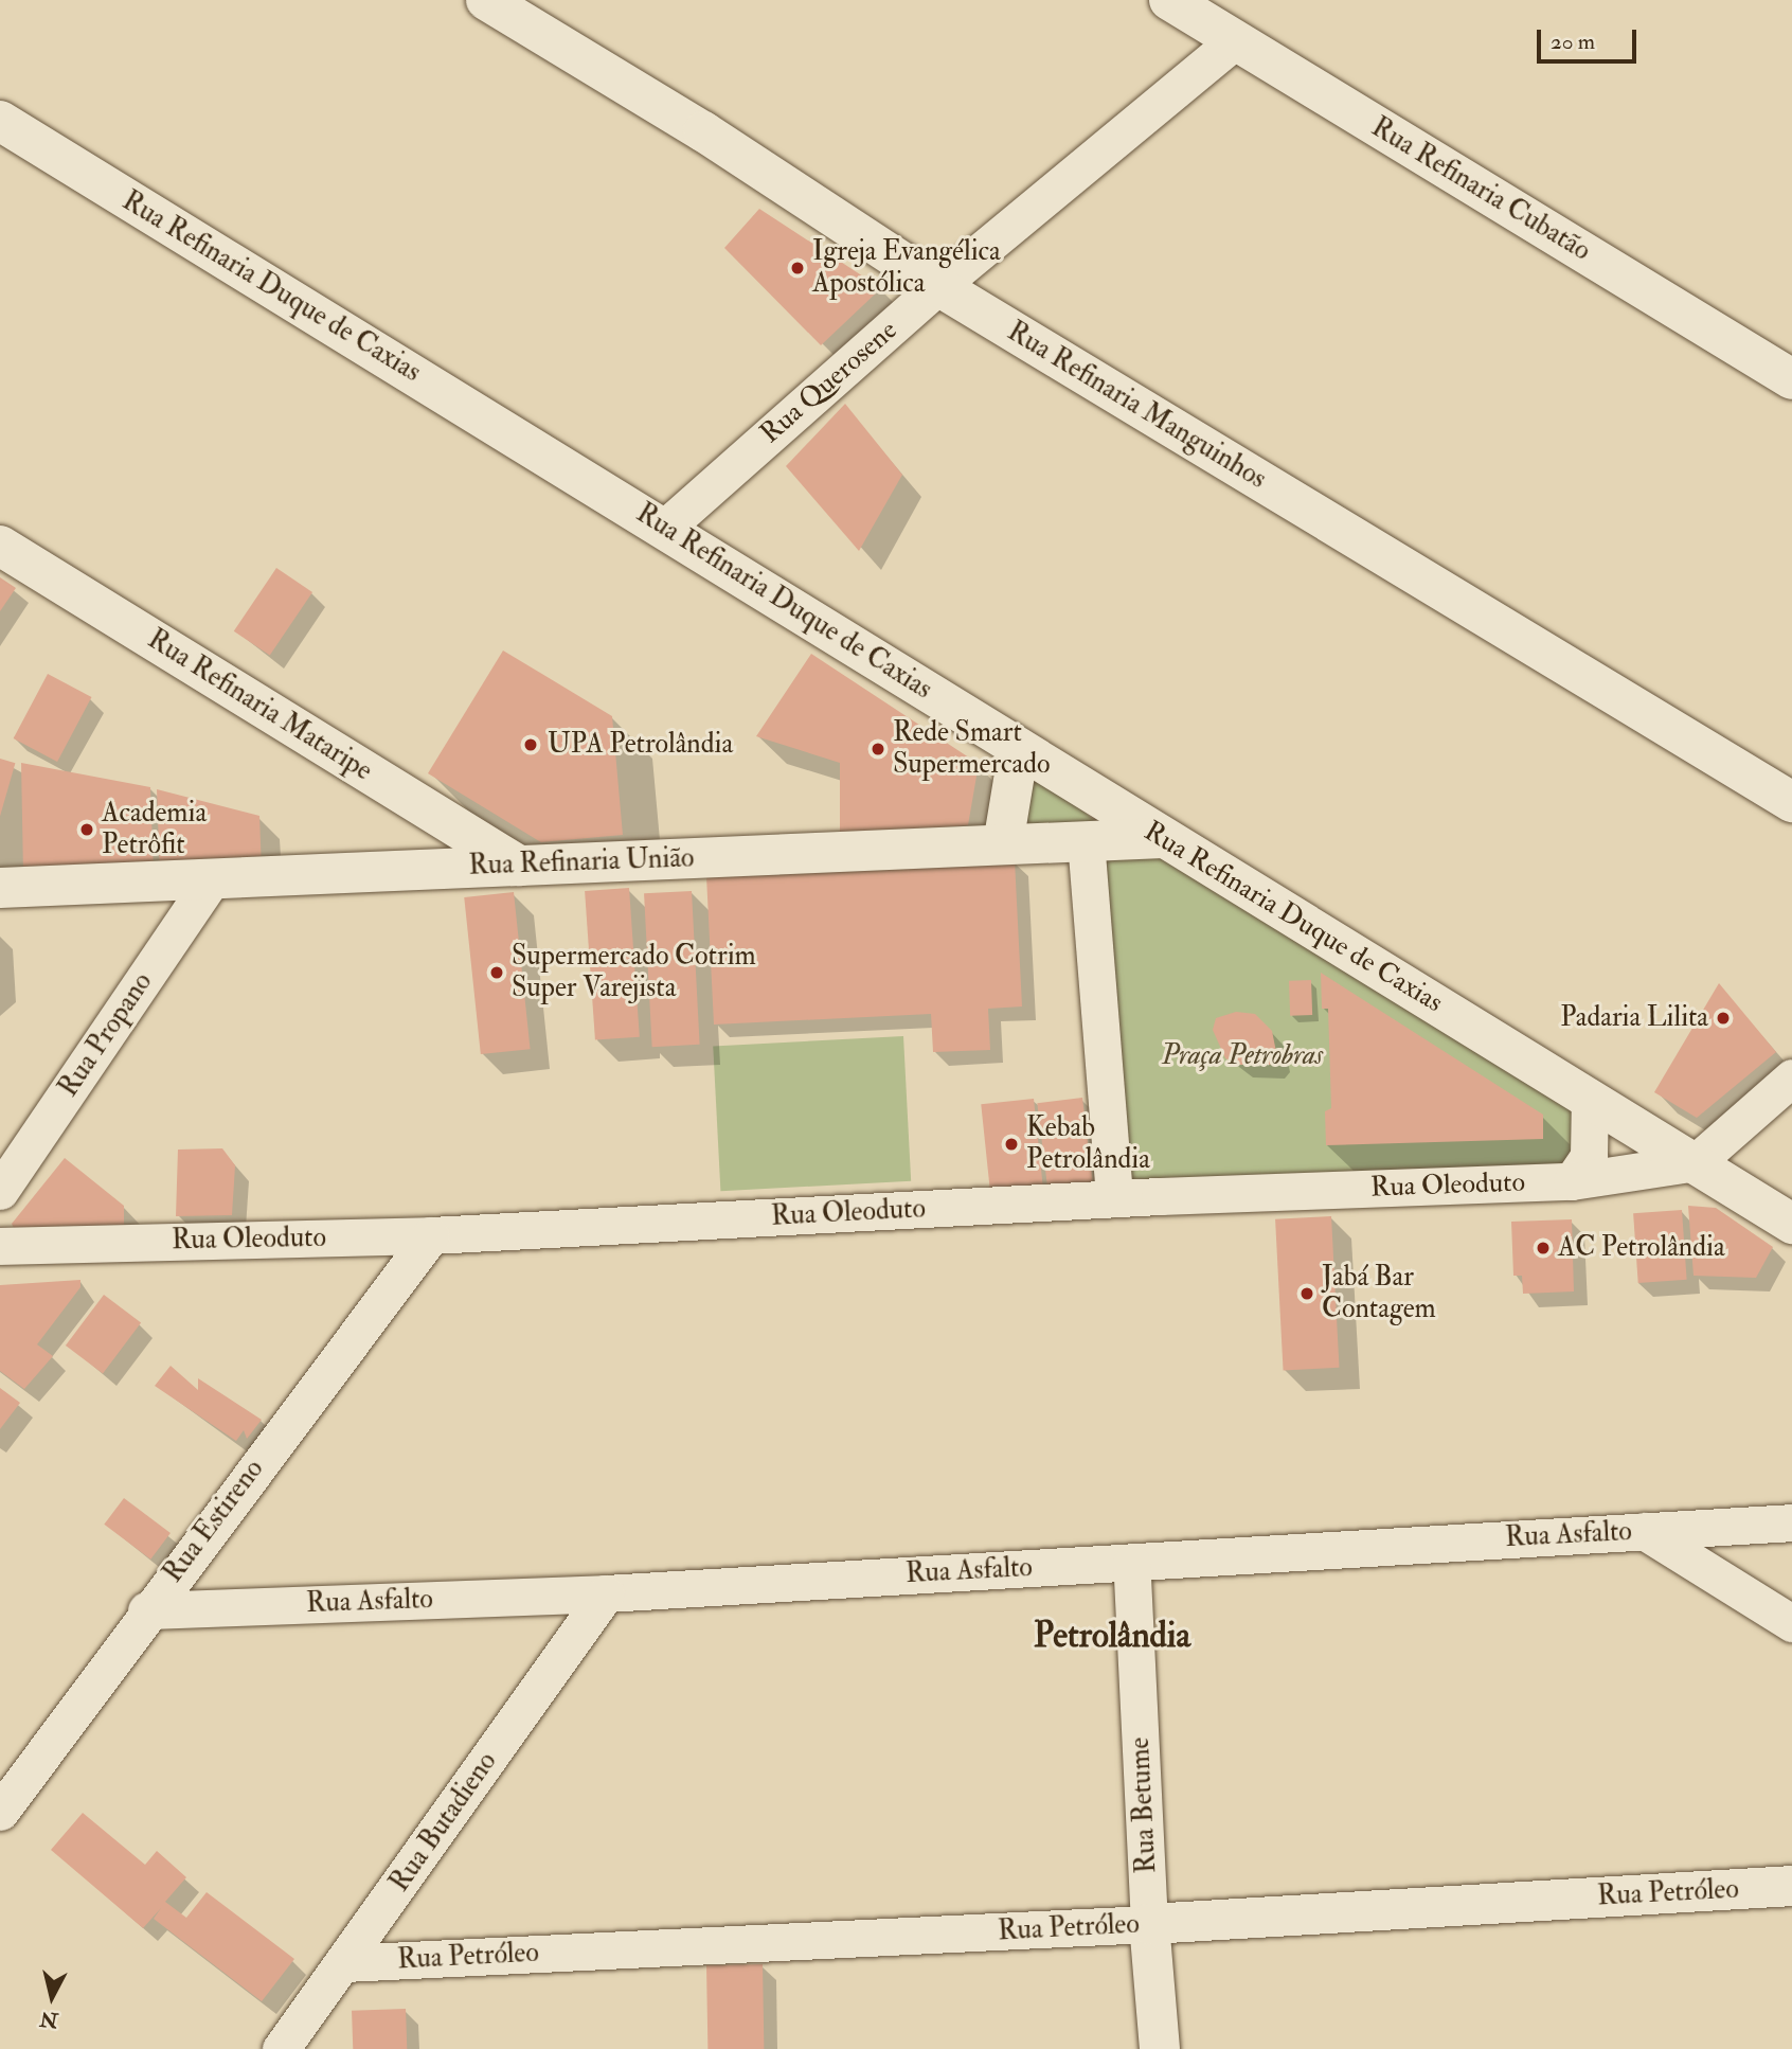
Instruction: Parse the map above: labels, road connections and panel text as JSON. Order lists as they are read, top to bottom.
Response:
{
  "streets": {
    "street": [
      "Rua Refinaria Cubatão",
      "Rua Refinaria Duque de Caxias",
      "Rua Querosene",
      "Rua Refinaria Manguinhos",
      "Rua Refinaria Mataripe",
      "Rua Refinaria União",
      "Rua Propano",
      "Rua Oleoduto",
      "Rua Estireno",
      "Rua Asfalto",
      "Rua Betume",
      "Rua Butadieno",
      "Rua Petróleo"
    ]
  },
  "crossings": [
    ["Rua Refinaria Cubatão", "Rua Querosene"],
    ["Rua Refinaria Duque de Caxias", "Rua Querosene"],
    ["Rua Refinaria Duque de Caxias", "Rua Refinaria União"],
    ["Rua Refinaria Duque de Caxias", "Rua Oleoduto"],
    ["Rua Querosene", "Rua Refinaria Manguinhos"],
    ["Rua Refinaria Mataripe", "Rua Refinaria União"],
    ["Rua Refinaria União", "Rua Propano"],
    ["Rua Oleoduto", "Rua Estireno"],
    ["Rua Estireno", "Rua Asfalto"],
    ["Rua Asfalto", "Rua Betume"],
    ["Rua Asfalto", "Rua Butadieno"],
    ["Rua Betume", "Rua Petróleo"],
    ["Rua Butadieno", "Rua Petróleo"]
  ],
  "districts": ["Petrolândia"],
  "parks": ["Praça Petrobras"],
  "places": [
    "Igreja Evangélica Apostólica",
    "UPA Petrolândia",
    "Rede Smart Supermercado",
    "Academia Petrôfit",
    "Supermercado Cotrim Super Varejista",
    "Padaria Lilita",
    "Kebab Petrolândia",
    "AC Petrolândia",
    "Jabá Bar Contagem"
  ],
  "scale_bar": "20 m",
  "north": "bottom"
}
